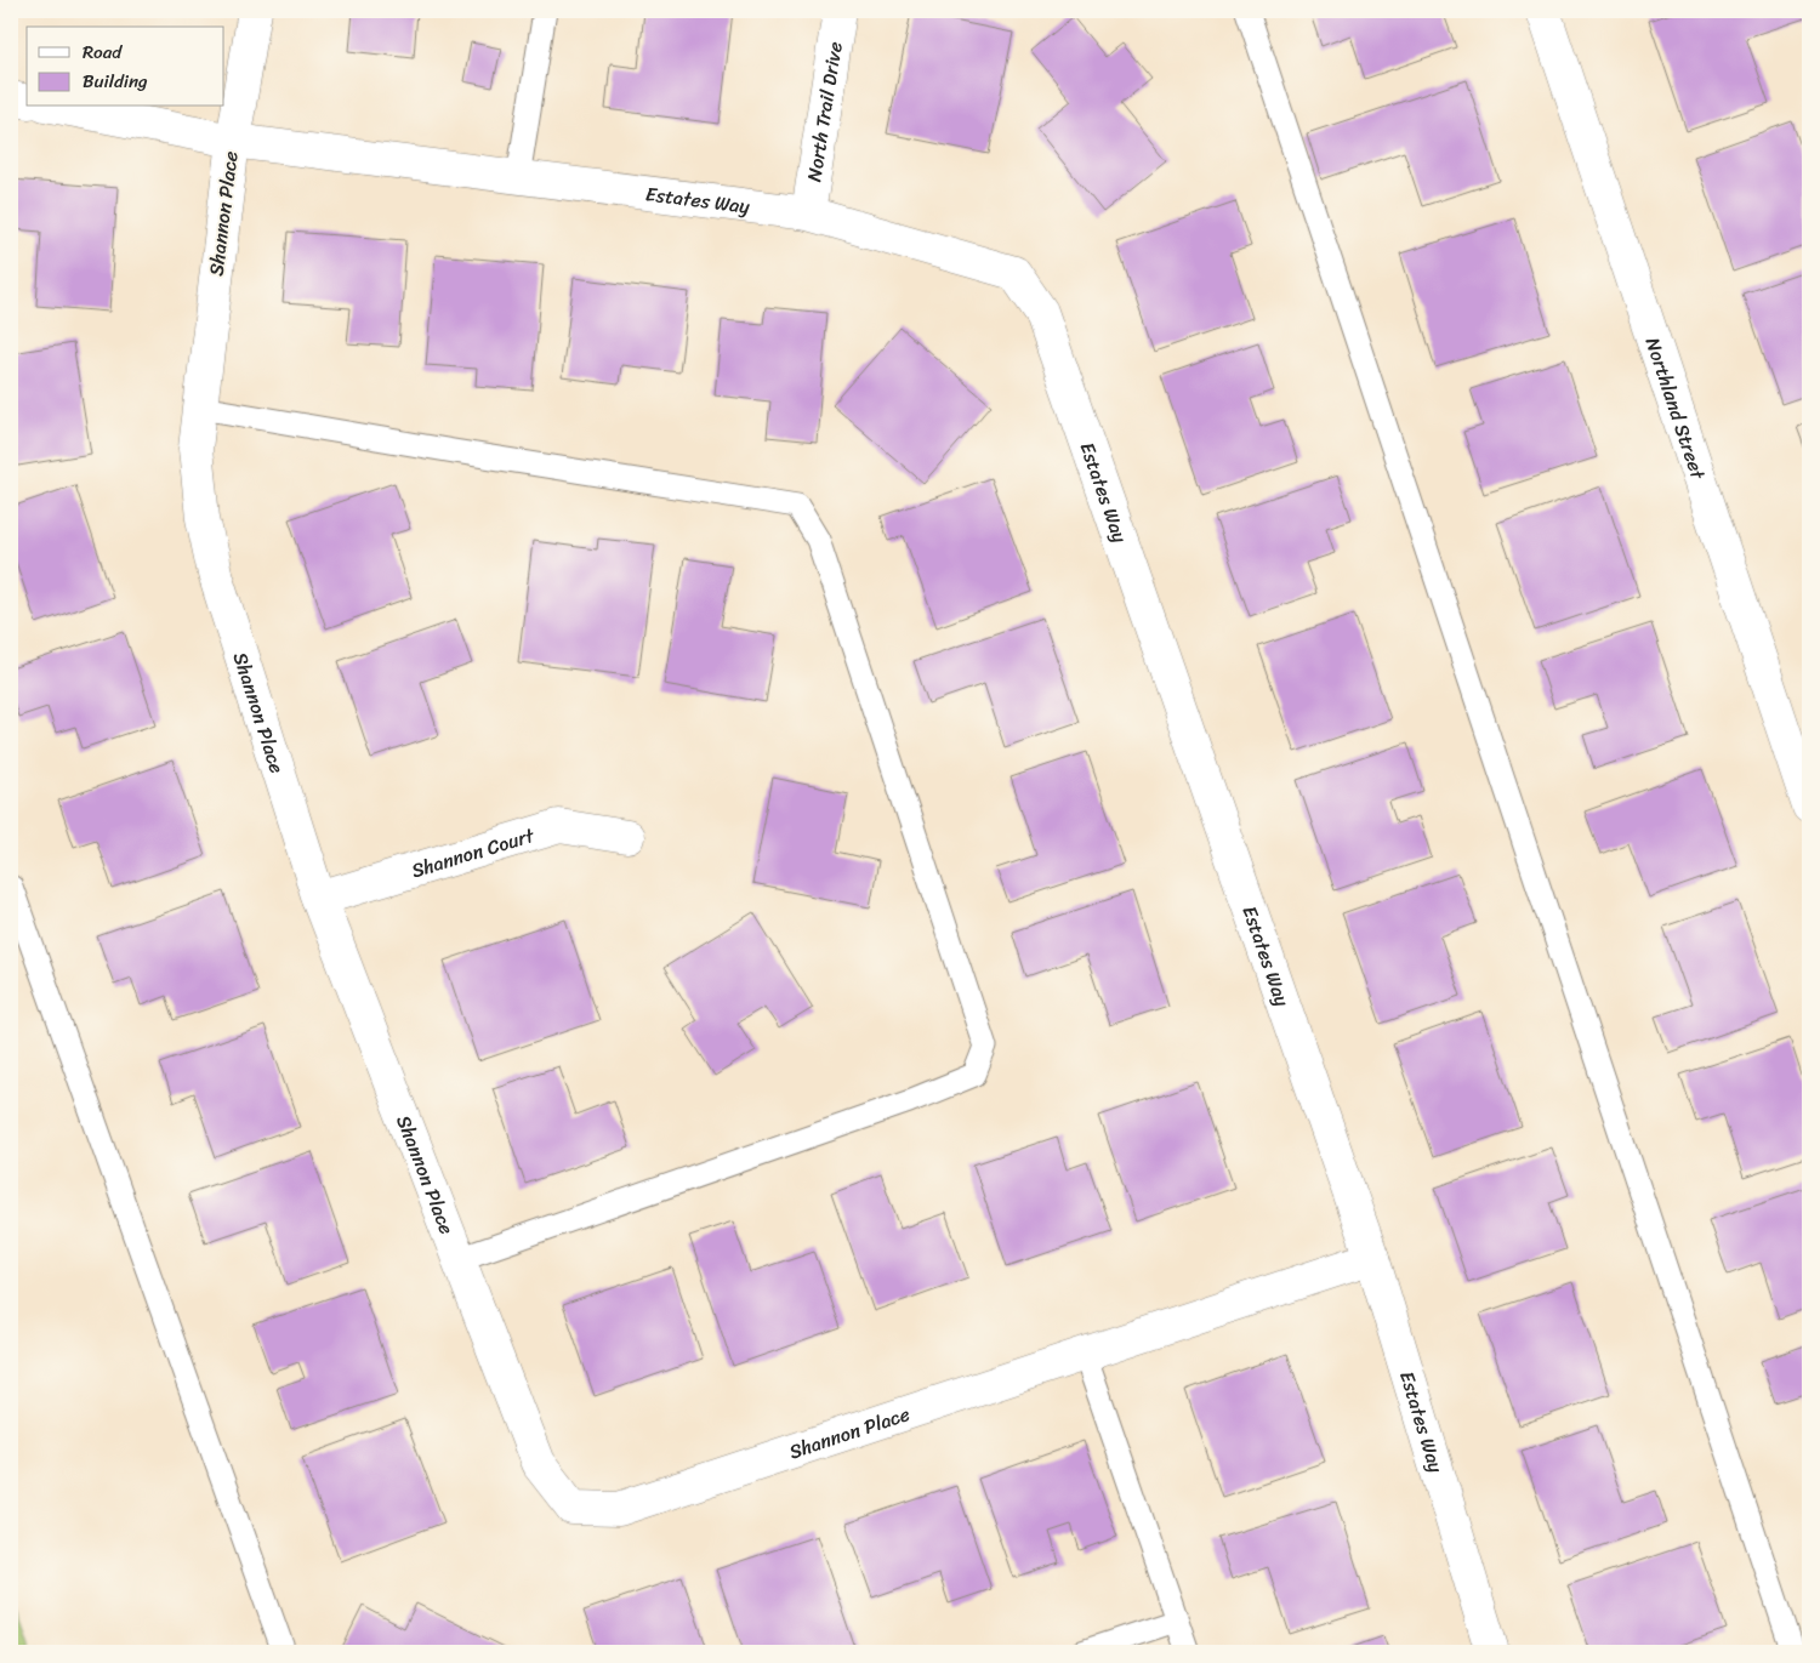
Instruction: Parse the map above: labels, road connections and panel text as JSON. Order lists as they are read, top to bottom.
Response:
{
  "streets": {
    "street": [
      "North Trail Drive",
      "Estates Way",
      "Shannon Place",
      "Northland Street",
      "Shannon Court"
    ]
  },
  "crossings": [
    ["North Trail Drive", "Estates Way"],
    ["Estates Way", "Shannon Place"],
    ["Shannon Place", "Shannon Court"]
  ],
  "legend": ["Road", "Building"]
}
